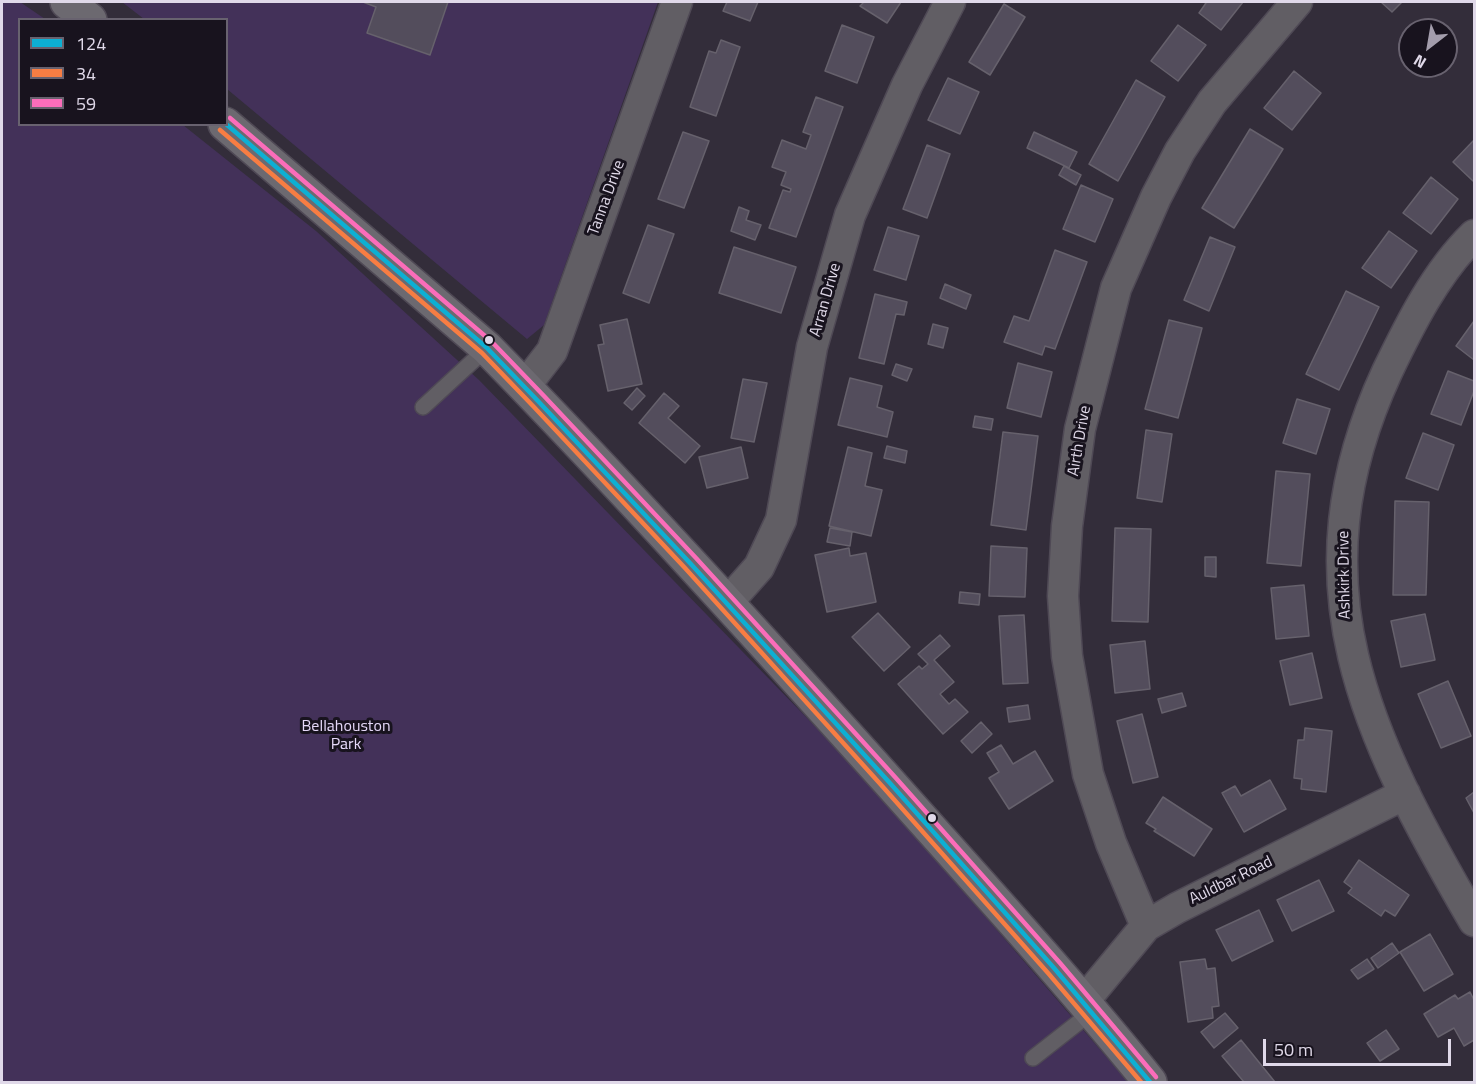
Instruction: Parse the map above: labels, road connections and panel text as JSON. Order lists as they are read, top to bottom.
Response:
{
  "streets": {
    "street": [
      "Tanna Drive",
      "Arran Drive",
      "Airth Drive",
      "Ashkirk Drive",
      "Auldbar Road"
    ]
  },
  "crossings": [
    ["Airth Drive", "Auldbar Road"],
    ["Ashkirk Drive", "Auldbar Road"]
  ],
  "parks": ["Bellahouston Park"],
  "lines": ["transit line 59", "transit line 124", "transit line 34"],
  "legend": ["124", "34", "59"],
  "scale_bar": "50 m",
  "north": "bottom left"
}
